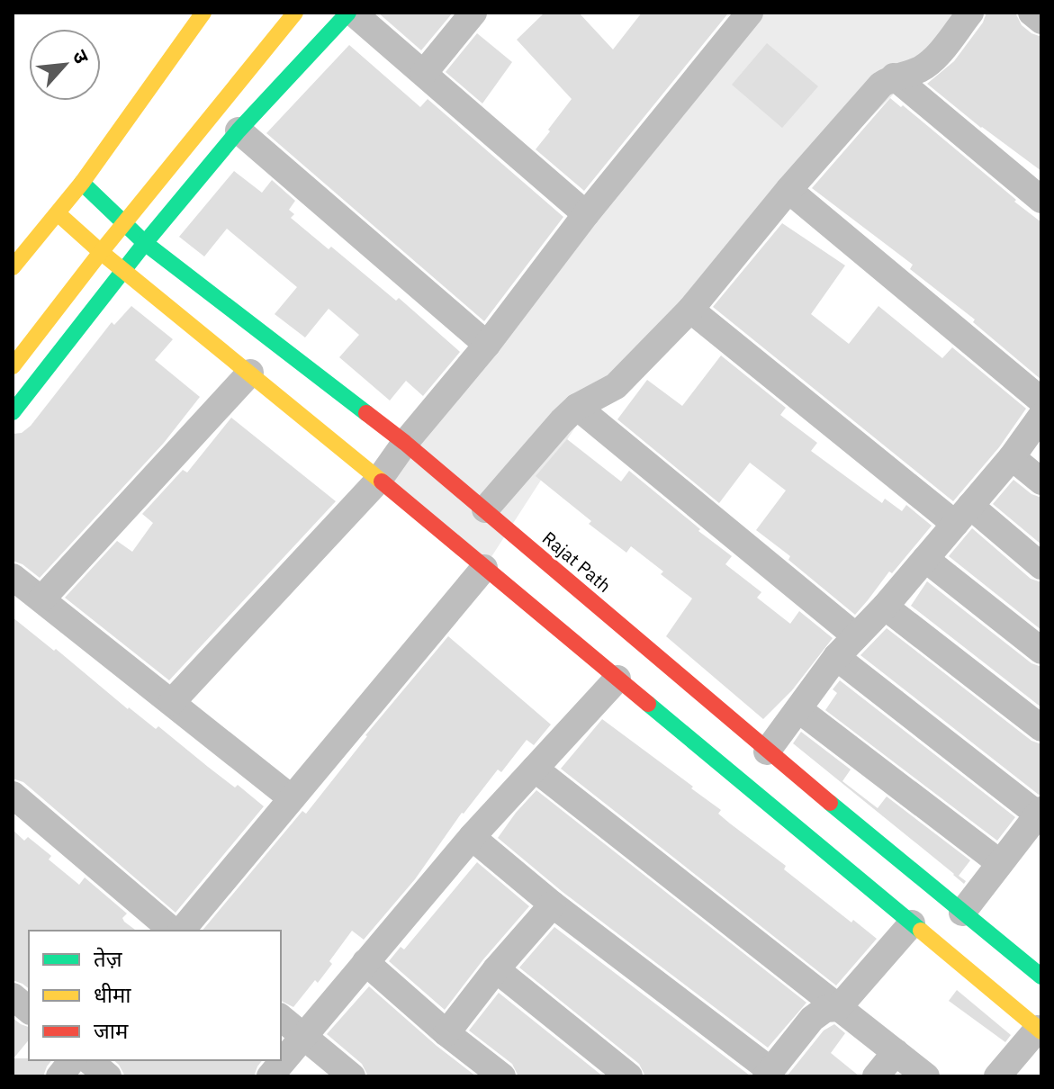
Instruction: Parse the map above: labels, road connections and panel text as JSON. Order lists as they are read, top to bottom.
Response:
{
  "streets": {
    "main road": ["Rajat Path"]
  },
  "legend": ["तेज़", "धीमा", "जाम"],
  "north": "top right"
}
